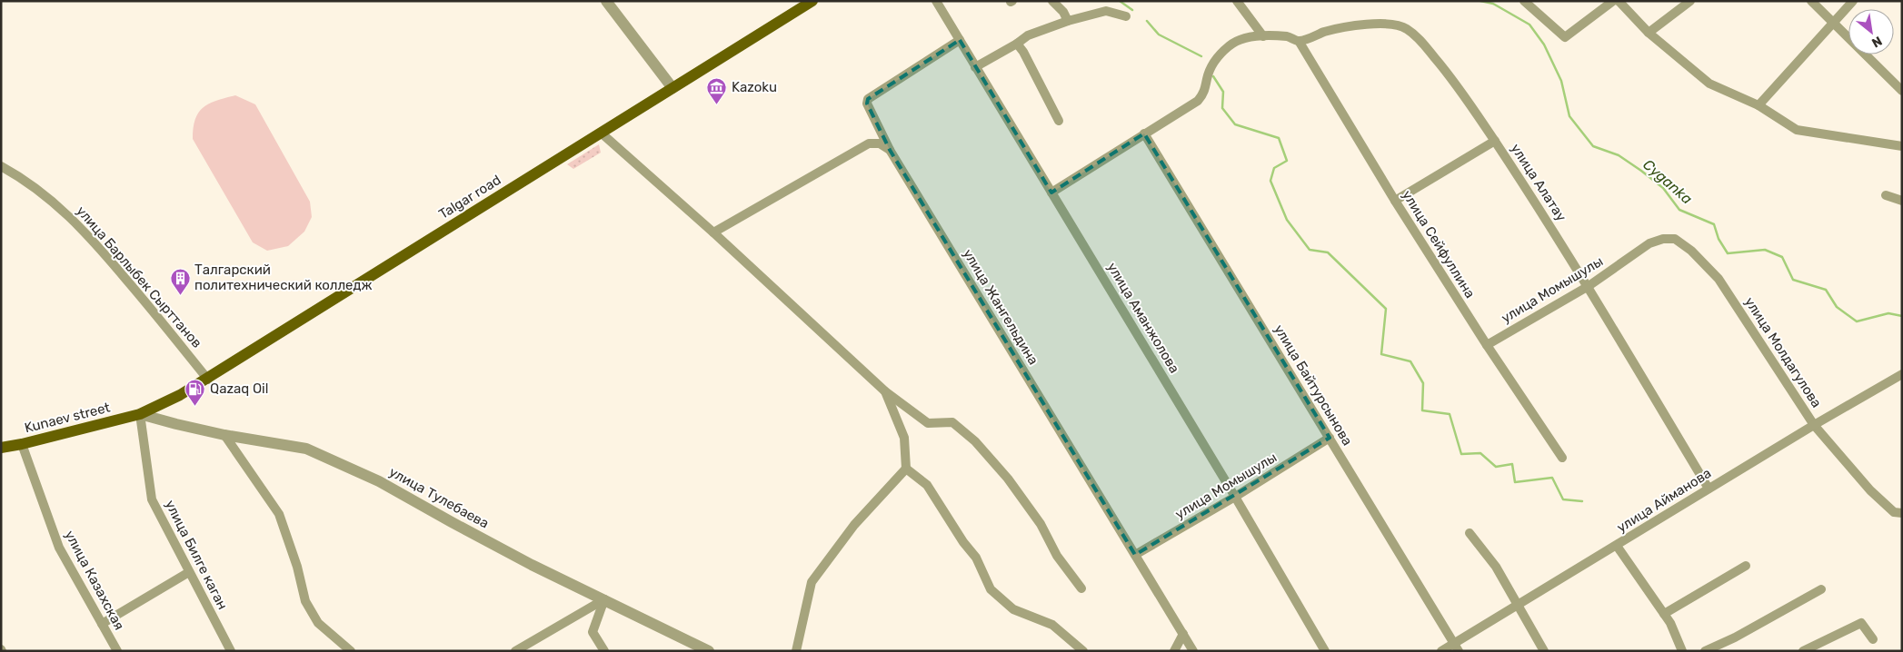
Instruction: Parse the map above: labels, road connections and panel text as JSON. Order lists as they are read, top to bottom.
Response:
{
  "streets": {
    "main road": ["Talgar road", "Kunaev street"],
    "street": [
      "улица Алатау",
      "улица Сейфуллина",
      "улица Барлыбек Сырттанов",
      "улица Момышулы",
      "улица Жангельдина",
      "улица Аманжолова",
      "улица Молдагулова",
      "улица Байтурсынова",
      "улица Тулебаева",
      "улица Айманова",
      "улица Билге каган",
      "улица Казахская"
    ]
  },
  "crossings": [
    ["улица Алатау", "улица Сейфуллина"],
    ["улица Алатау", "улица Момышулы"],
    ["улица Алатау", "улица Айманова"],
    ["Talgar road", "улица Барлыбек Сырттанов"],
    ["Talgar road", "Kunaev street"],
    ["Talgar road", "улица Тулебаева"],
    ["Talgar road", "улица Билге каган"],
    ["улица Сейфуллина", "улица Момышулы"],
    ["улица Момышулы", "улица Жангельдина"],
    ["улица Момышулы", "улица Аманжолова"],
    ["улица Момышулы", "улица Молдагулова"],
    ["улица Момышулы", "улица Байтурсынова"],
    ["улица Жангельдина", "улица Аманжолова"],
    ["улица Молдагулова", "улица Айманова"],
    ["улица Байтурсынова", "улица Айманова"],
    ["Kunaev street", "улица Тулебаева"],
    ["Kunaev street", "улица Билге каган"],
    ["Kunaev street", "улица Казахская"],
    ["улица Тулебаева", "улица Билге каган"]
  ],
  "water": ["Cyganka"],
  "places": {
    "museum": ["Kazoku"],
    "building": ["Талгарский политехнический колледж"],
    "fuel station": ["Qazaq Oil"]
  },
  "north": "bottom right"
}
